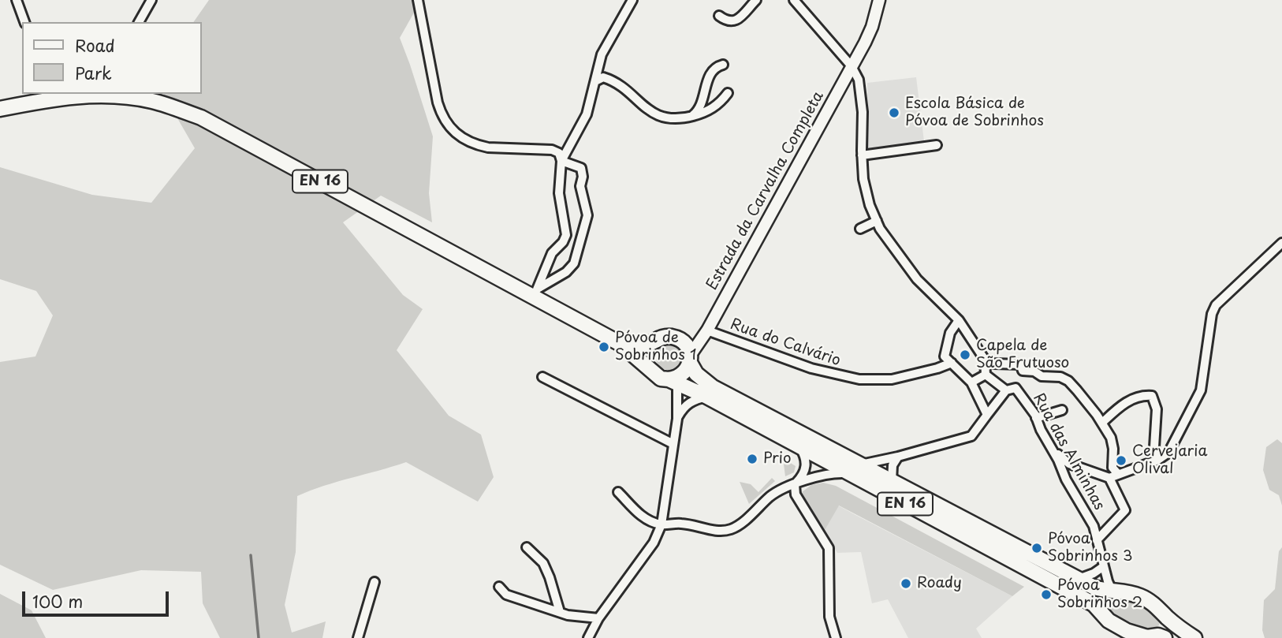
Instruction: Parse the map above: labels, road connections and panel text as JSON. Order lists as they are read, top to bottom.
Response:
{
  "streets": {
    "main road": ["EN 16"],
    "street": ["Estrada da Carvalha Completa", "Rua do Calvário", "Rua das Alminhas"]
  },
  "crossings": [
    ["EN 16", "Estrada da Carvalha Completa"],
    ["Estrada da Carvalha Completa", "Rua do Calvário"]
  ],
  "places": [
    "Escola Básica de Póvoa de Sobrinhos",
    "Póvoa de Sobrinhos 1",
    "Capela de São Frutuoso",
    "Prio",
    "Cervejaria Olival",
    "Póvoa Sobrinhos 3",
    "Roady",
    "Póvoa Sobrinhos 2"
  ],
  "legend": ["Road", "Park"],
  "scale_bar": "100 m"
}
